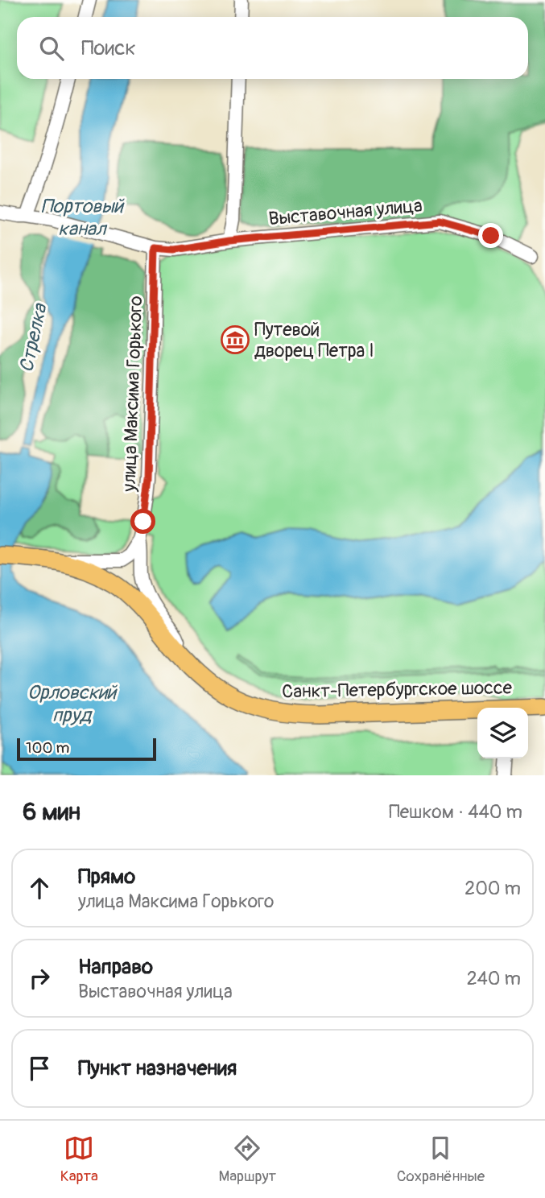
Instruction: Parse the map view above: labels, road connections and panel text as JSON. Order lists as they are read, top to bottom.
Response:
{
  "streets": {
    "main road": ["Санкт-Петербургское шоссе"],
    "street": ["Выставочная улица", "улица Максима Горького"]
  },
  "crossings": [
    ["Выставочная улица", "улица Максима Горького"]
  ],
  "water": ["Портовый канал", "Стрелка", "Орловский пруд"],
  "places": {
    "museum": ["Путевой дворец Петра I"]
  },
  "scale_bar": "100 m",
  "page": {
    "search": "Поиск",
    "scale": "100 m",
    "heading": ["6 мин", "Пешком · 440 m"],
    "list": [
      ["Прямо", "улица Максима Горького", "200 m"],
      ["Направо", "Выставочная улица", "240 m"],
      "Пункт назначения"
    ],
    "nav": ["Карта", "Маршрут", "Сохранённые"]
  }
}
